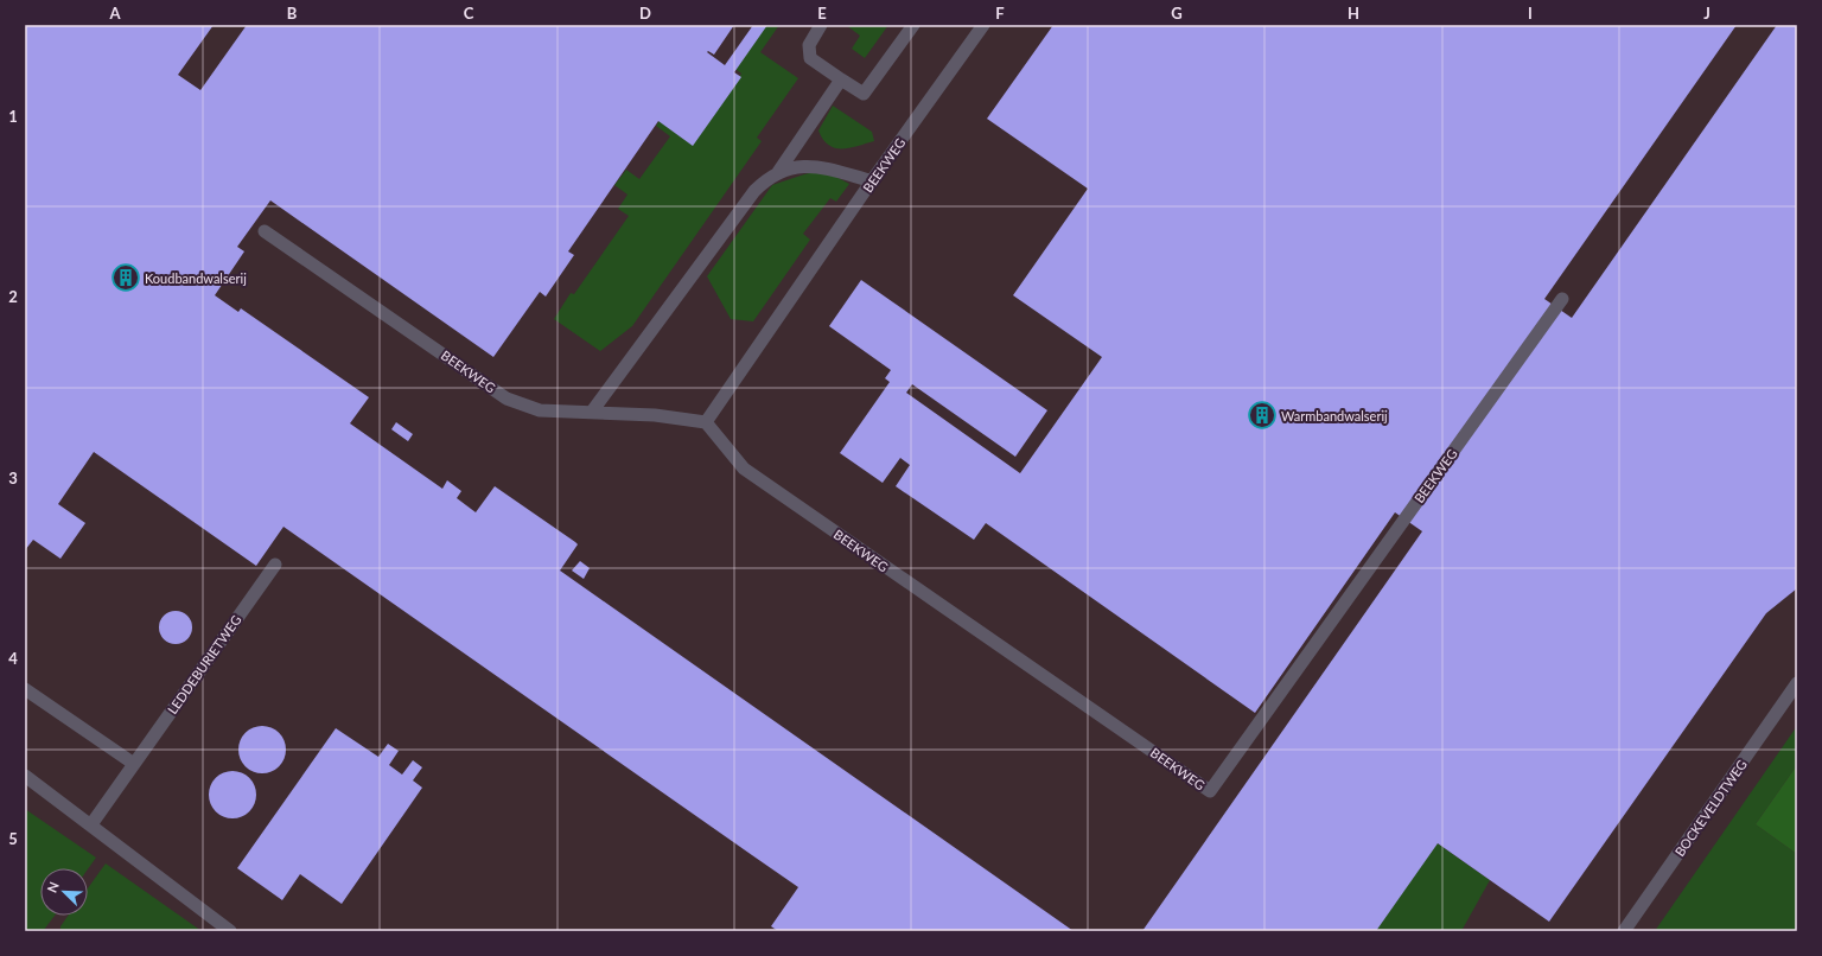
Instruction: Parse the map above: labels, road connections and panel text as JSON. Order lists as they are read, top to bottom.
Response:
{
  "streets": {
    "lane": ["BEEKWEG", "LEDDEBURIETWEG", "BOCKEVELDTWEG"]
  },
  "places": {
    "building": ["Koudbandwalserij", "Warmbandwalserij"]
  },
  "north": "top left",
  "grid": {
    "columns": [
      "A",
      "B",
      "C",
      "D",
      "E",
      "F",
      "G",
      "H",
      "I",
      "J"
    ],
    "rows": [
      "1",
      "2",
      "3",
      "4",
      "5"
    ]
  }
}
